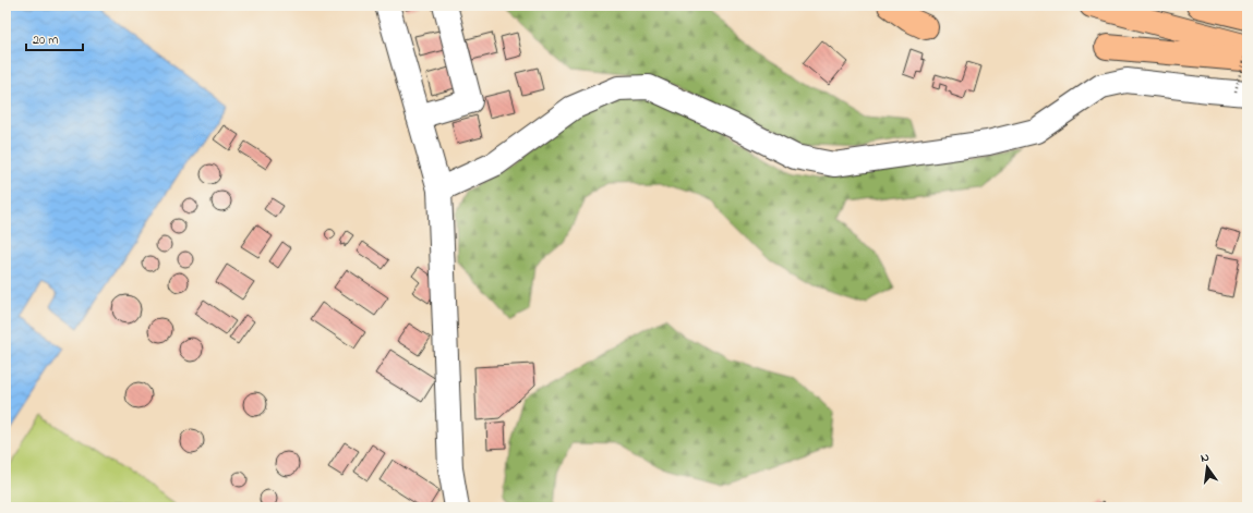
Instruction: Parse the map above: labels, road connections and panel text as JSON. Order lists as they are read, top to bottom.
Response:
{
  "scale_bar": "20 m",
  "north": "top"
}
